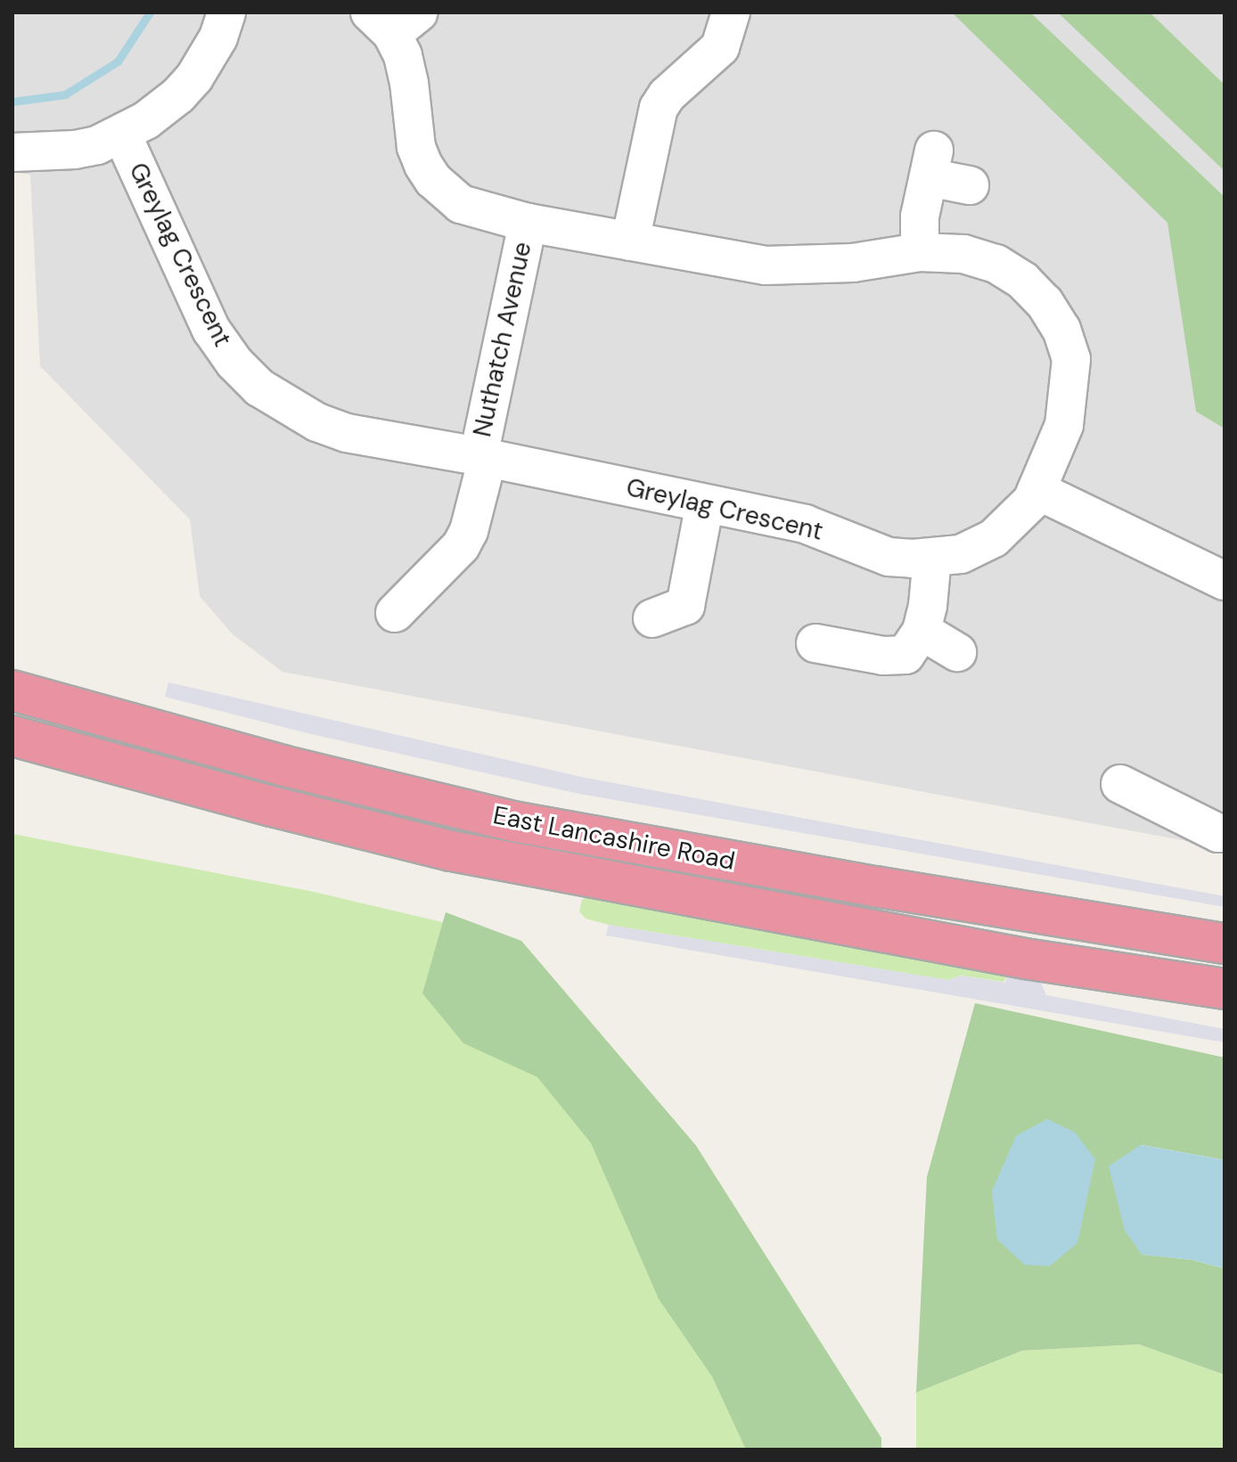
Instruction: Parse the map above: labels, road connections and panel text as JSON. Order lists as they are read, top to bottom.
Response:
{
  "streets": {
    "highway": ["East Lancashire Road"],
    "street": ["Greylag Crescent", "Nuthatch Avenue"]
  },
  "crossings": [
    ["Greylag Crescent", "Nuthatch Avenue"]
  ]
}
